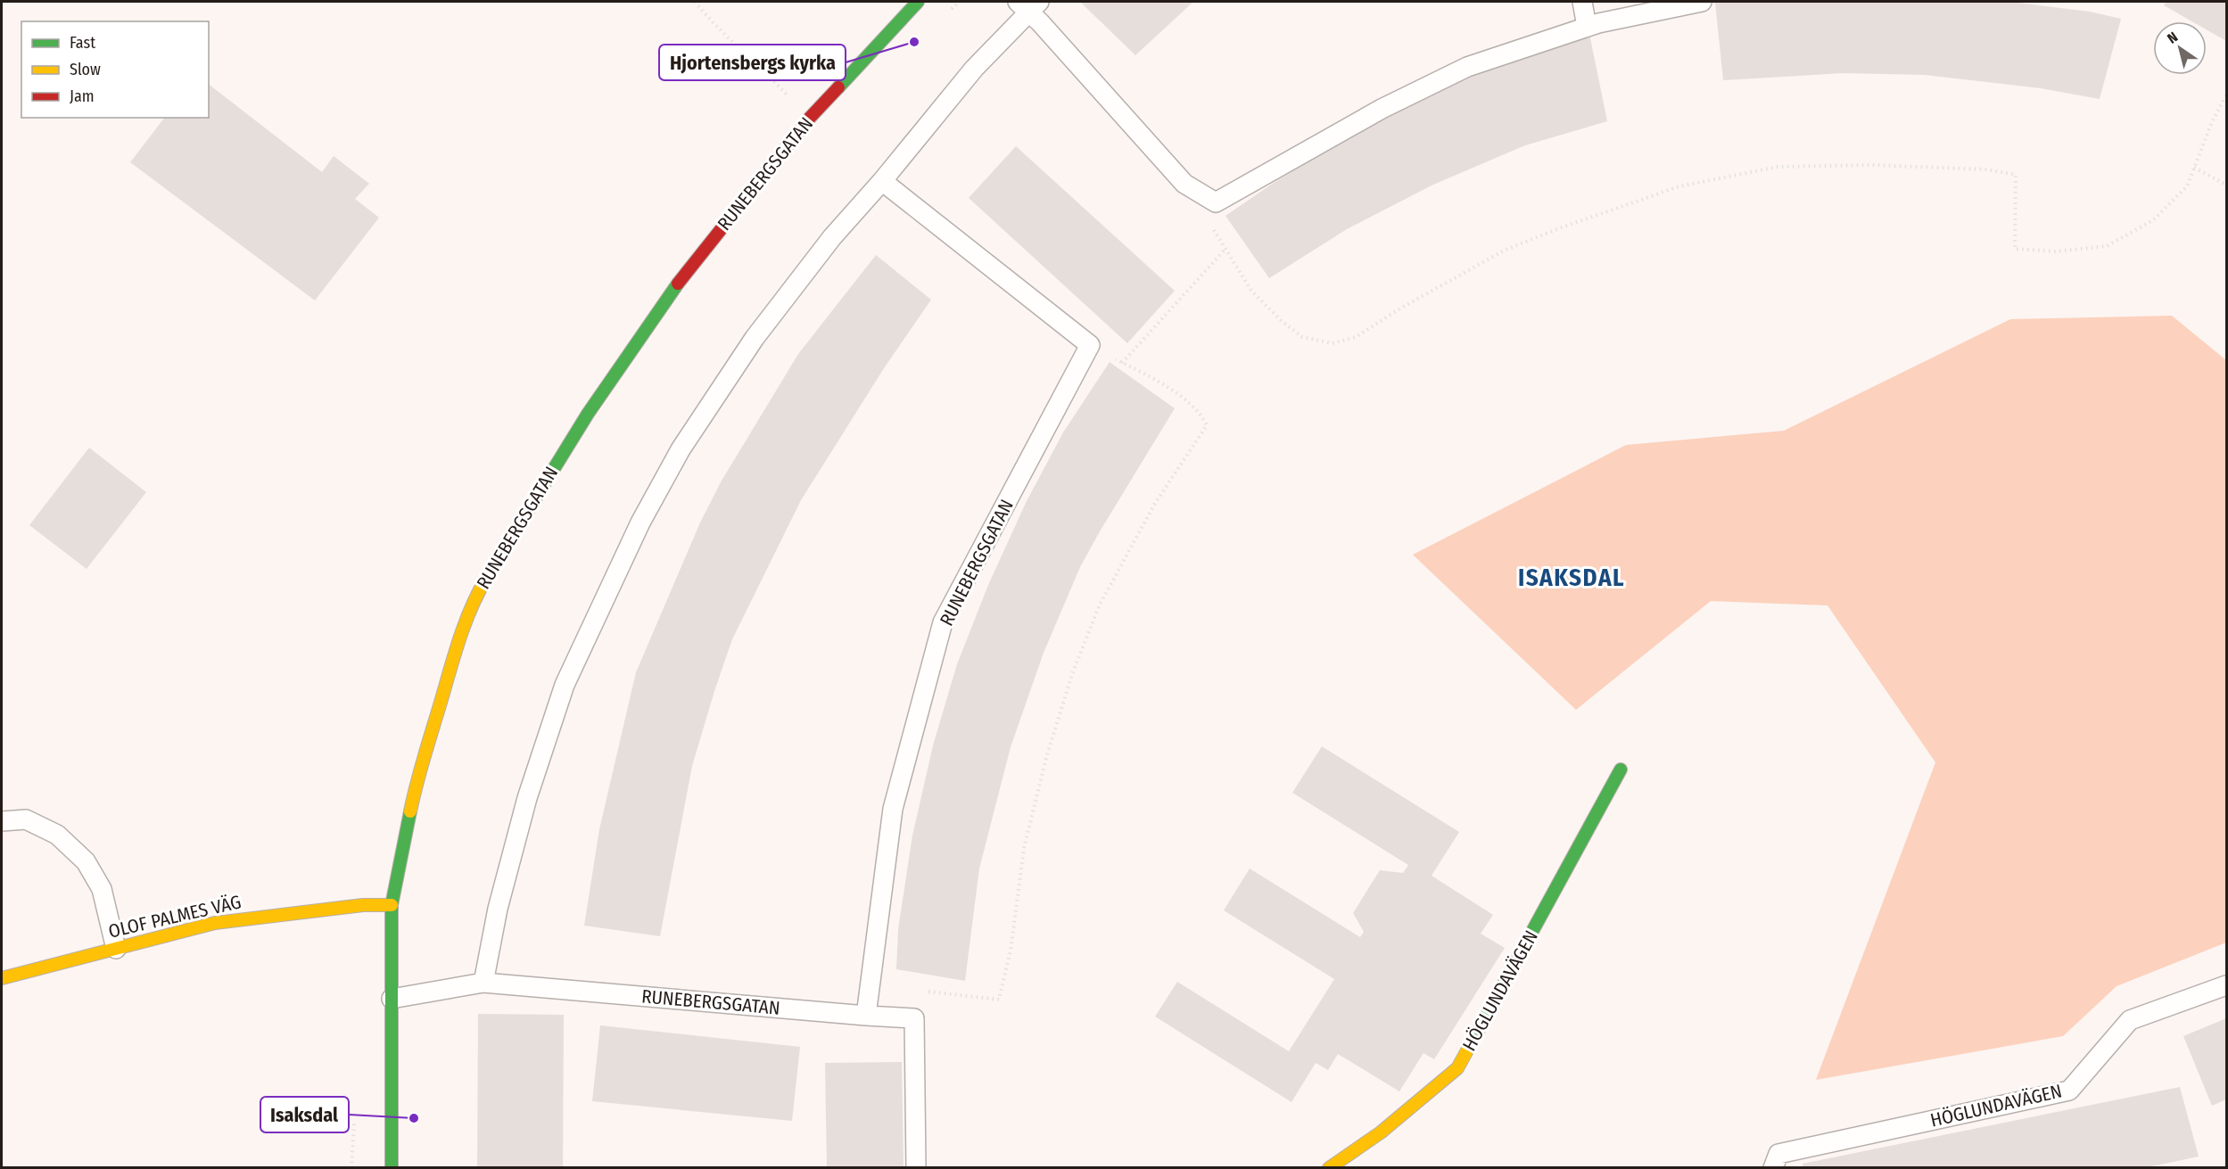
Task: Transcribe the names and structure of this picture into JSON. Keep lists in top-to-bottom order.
{
  "streets": {
    "street": ["RUNEBERGSGATAN", "OLOF PALMES VÄG", "HÖGLUNDAVÄGEN"]
  },
  "crossings": [
    ["RUNEBERGSGATAN", "OLOF PALMES VÄG"]
  ],
  "districts": ["ISAKSDAL"],
  "places": ["Hjortensbergs kyrka", "Isaksdal"],
  "legend": ["Fast", "Slow", "Jam"],
  "north": "top left"
}
